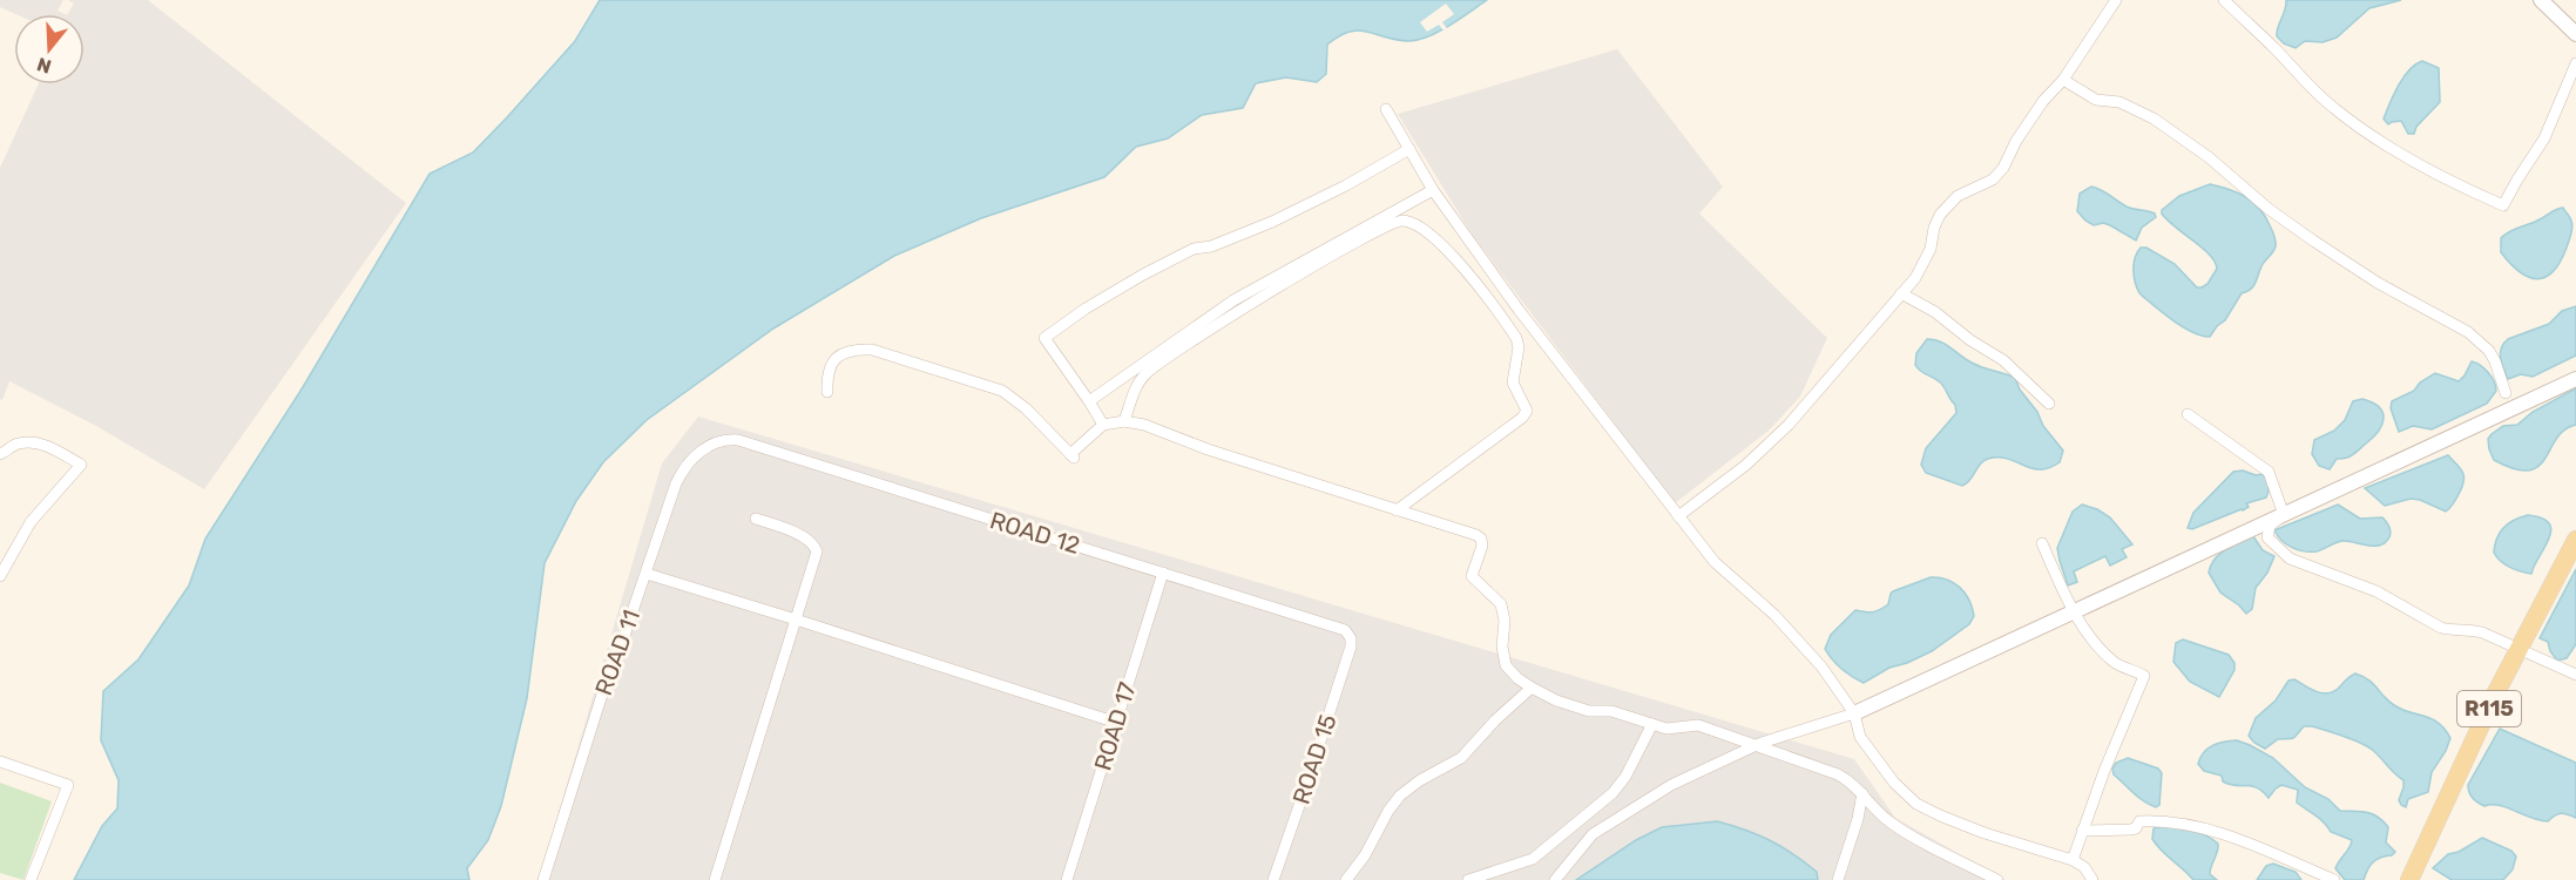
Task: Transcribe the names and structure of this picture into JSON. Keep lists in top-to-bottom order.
{
  "streets": {
    "main road": ["R115"],
    "street": [
      "ROAD 12",
      "ROAD 11",
      "ROAD 17",
      "ROAD 15"
    ]
  },
  "crossings": [
    ["ROAD 12", "ROAD 11"],
    ["ROAD 12", "ROAD 17"],
    ["ROAD 12", "ROAD 15"]
  ],
  "north": "bottom"
}
